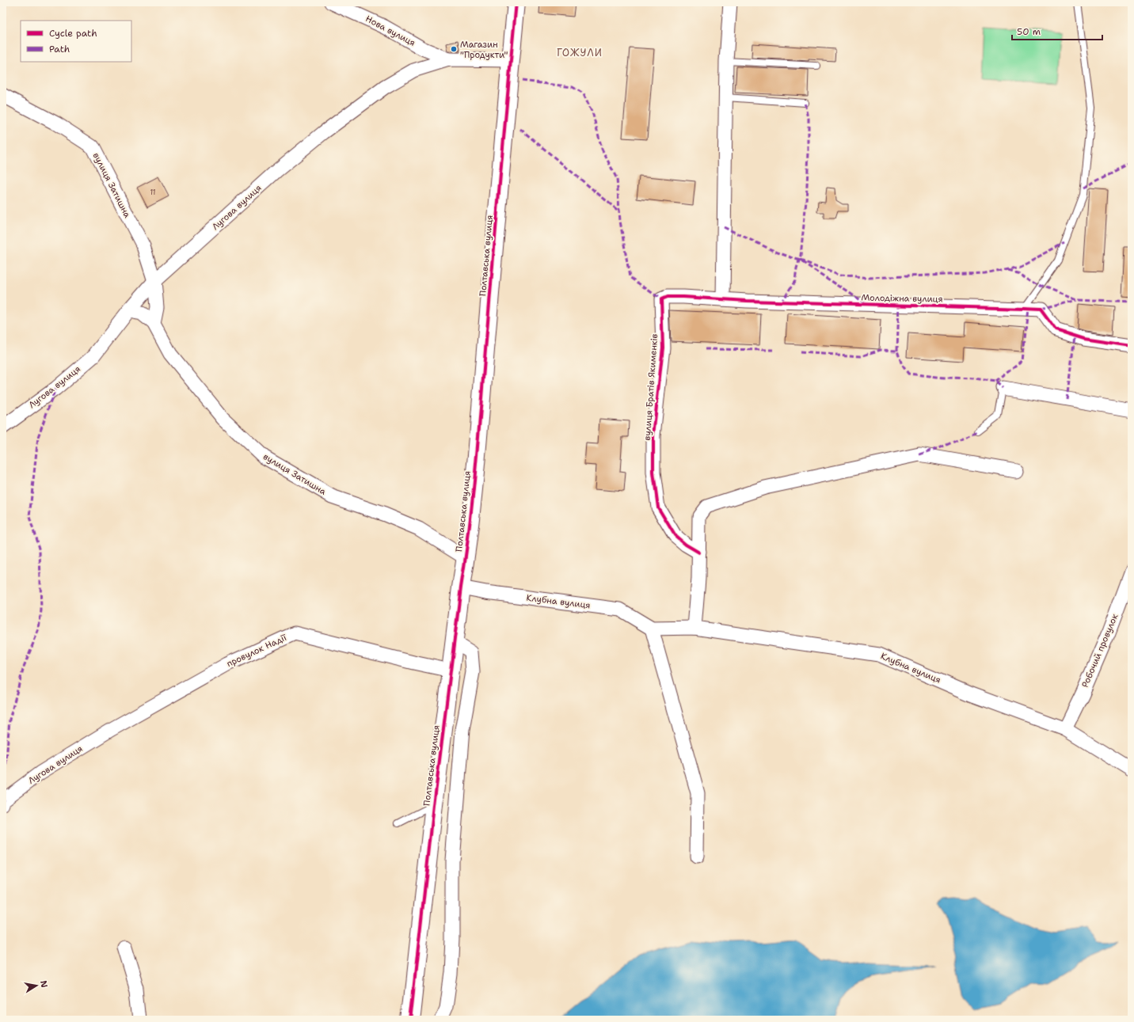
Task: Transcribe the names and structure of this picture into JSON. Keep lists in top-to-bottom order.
{
  "streets": {
    "street": [
      "Нова вулиця",
      "вулиця Затишна",
      "Лугова вулиця",
      "Полтавська вулиця",
      "Молодіжна вулиця",
      "вулиця Братів Якименків",
      "Клубна вулиця",
      "провулок Надії",
      "Робочий провулок"
    ]
  },
  "crossings": [
    ["Нова вулиця", "Лугова вулиця"],
    ["вулиця Затишна", "Лугова вулиця"],
    ["вулиця Затишна", "Полтавська вулиця"],
    ["Лугова вулиця", "Полтавська вулиця"],
    ["Лугова вулиця", "провулок Надії"],
    ["Полтавська вулиця", "Клубна вулиця"],
    ["Полтавська вулиця", "провулок Надії"],
    ["Молодіжна вулиця", "вулиця Братів Якименків"],
    ["Клубна вулиця", "Робочий провулок"]
  ],
  "districts": ["ГОЖУЛИ"],
  "places": ["Магазин \"Продукти\""],
  "house_numbers": ["11"],
  "legend": ["Cycle path", "Path"],
  "scale_bar": "50 m",
  "north": "right"
}
